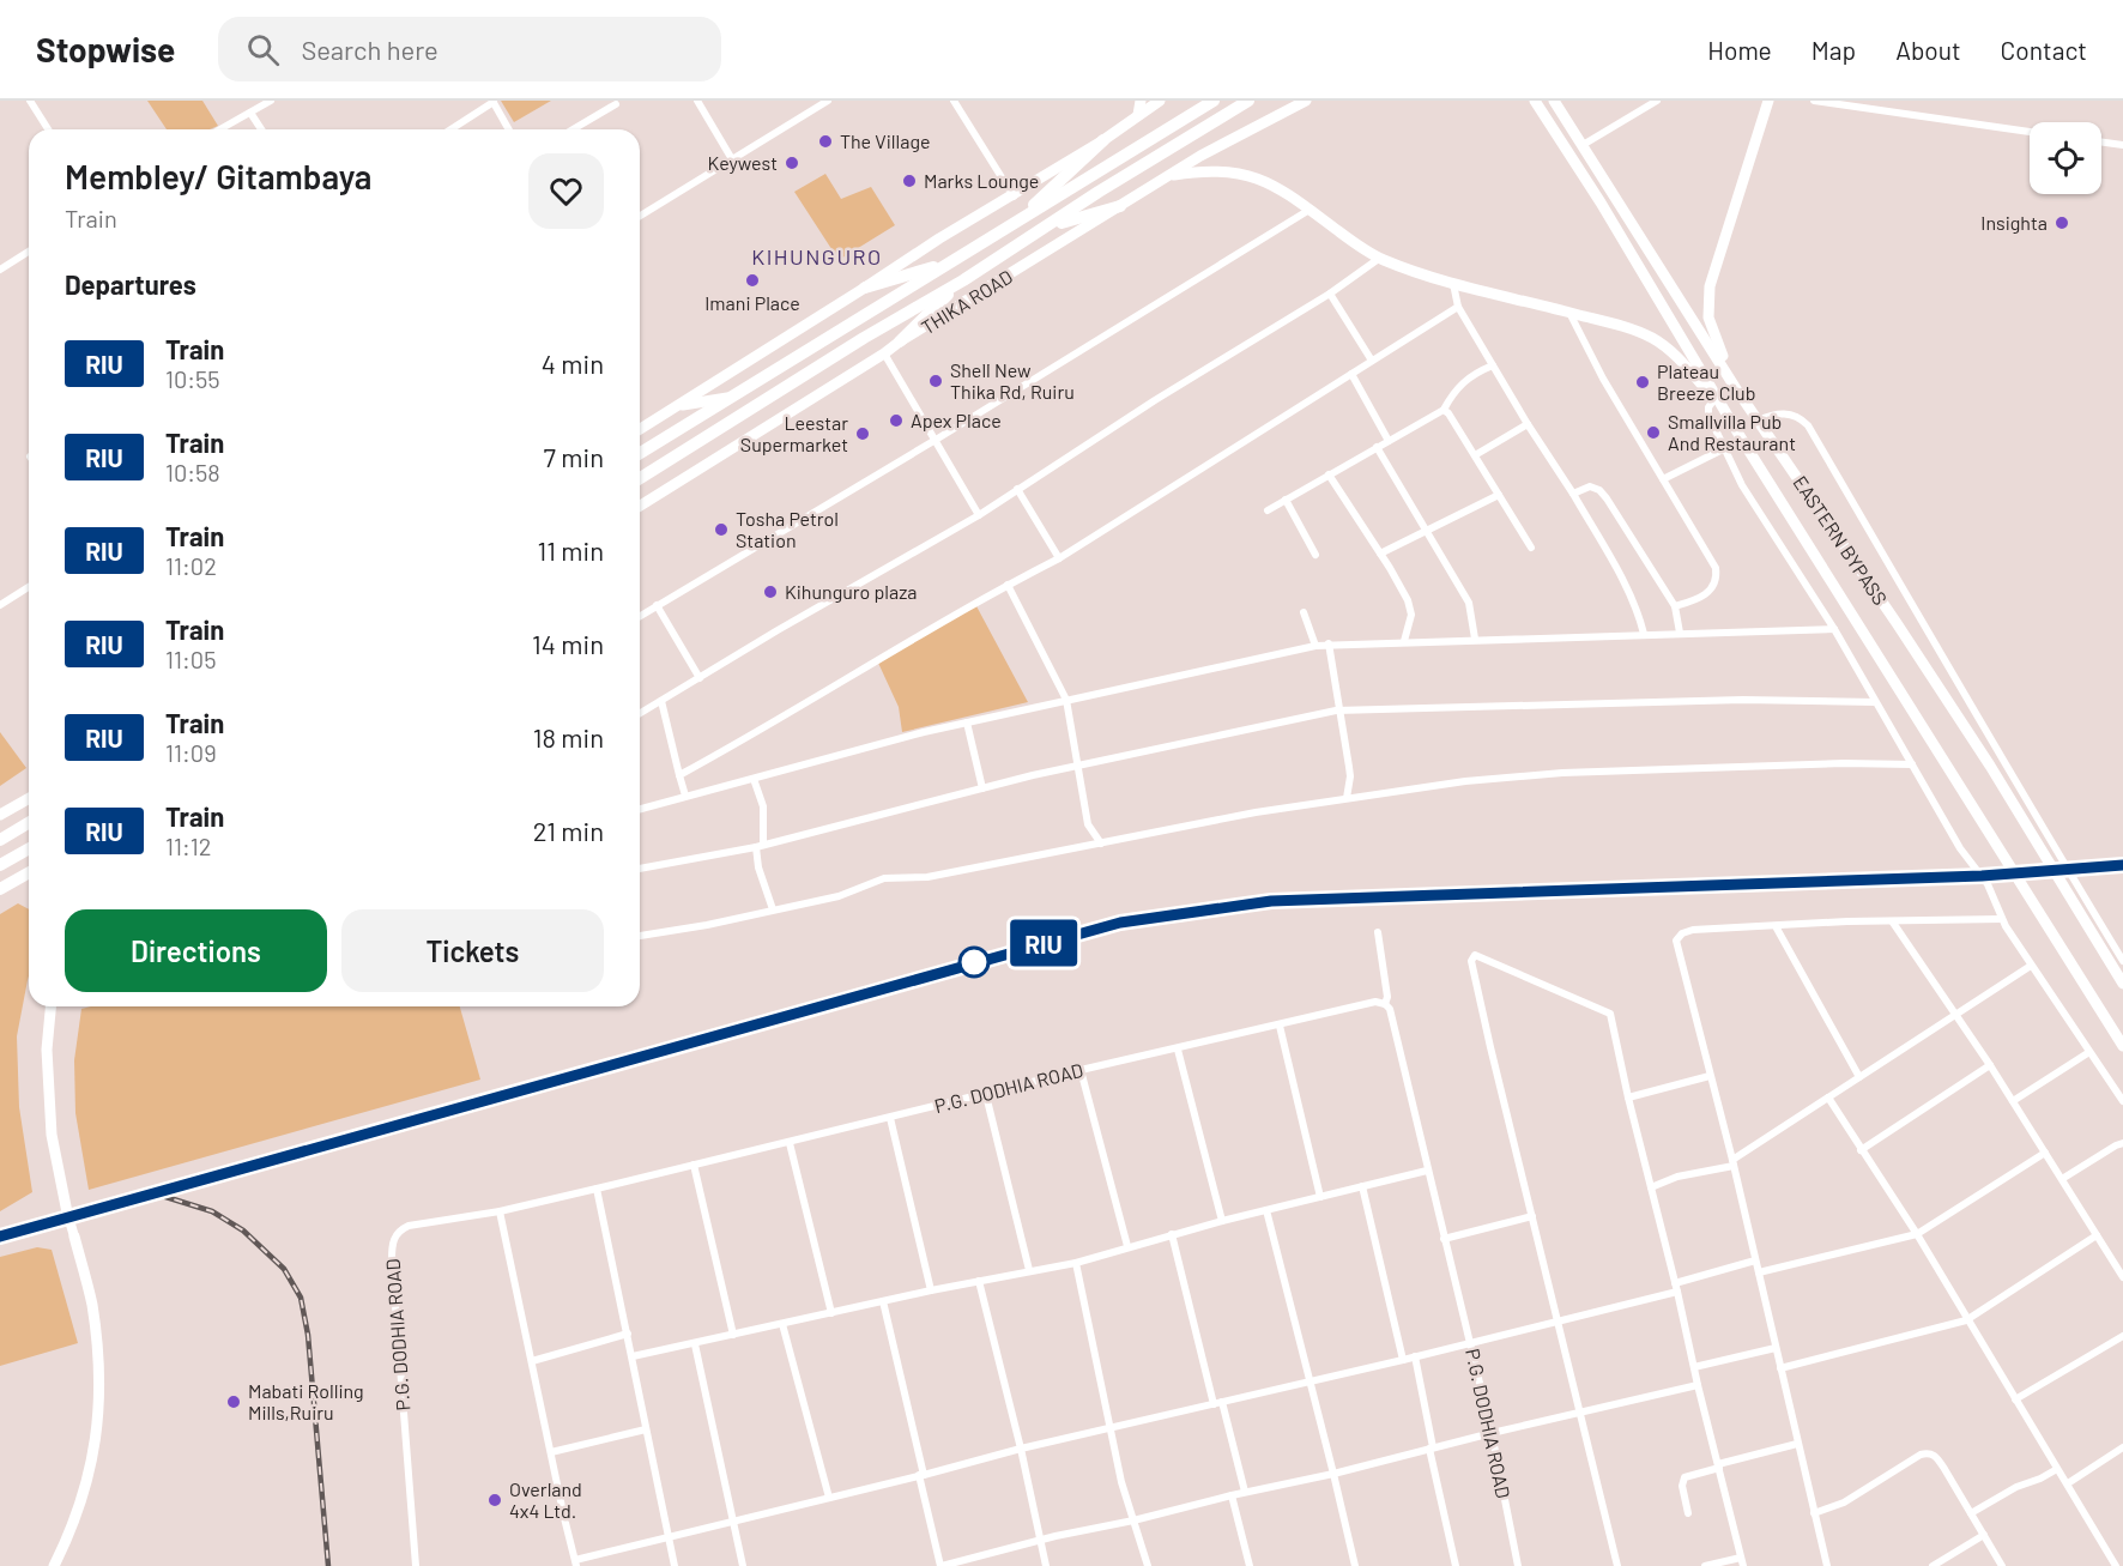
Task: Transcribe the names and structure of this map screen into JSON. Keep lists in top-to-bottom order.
{
  "streets": {
    "highway": ["THIKA ROAD"],
    "main road": ["EASTERN BYPASS"],
    "street": ["P.G. DODHIA ROAD"]
  },
  "districts": ["KIHUNGURO"],
  "places": [
    "The Village",
    "Keywest",
    "Marks Lounge",
    "Insighta",
    "Imani Place",
    "Shell New Thika Rd, Ruiru",
    "Plateau Breeze Club",
    "Apex Place",
    "Smallvilla Pub And Restaurant",
    "Leestar Supermarket",
    "Tosha Petrol Station",
    "Kihunguro plaza",
    "Mabati Rolling Mills,Ruiru",
    "Overland 4x4 Ltd."
  ],
  "page": {
    "header": "Stopwise",
    "search": "Search here",
    "nav": [
      "Home",
      "Map",
      "About",
      "Contact"
    ],
    "on_map": "RIU",
    "heading": [
      ["Membley/ Gitambaya", "Train"],
      "Departures"
    ],
    "list": [
      {
        "mark": "RIU",
        "name": "Train",
        "note": "10:55",
        "value": "4 min"
      },
      {
        "mark": "RIU",
        "name": "Train",
        "note": "10:58",
        "value": "7 min"
      },
      {
        "mark": "RIU",
        "name": "Train",
        "note": "11:02",
        "value": "11 min"
      },
      {
        "mark": "RIU",
        "name": "Train",
        "note": "11:05",
        "value": "14 min"
      },
      {
        "mark": "RIU",
        "name": "Train",
        "note": "11:09",
        "value": "18 min"
      },
      {
        "mark": "RIU",
        "name": "Train",
        "note": "11:12",
        "value": "21 min"
      }
    ],
    "buttons": ["Directions", "Tickets"]
  }
}
